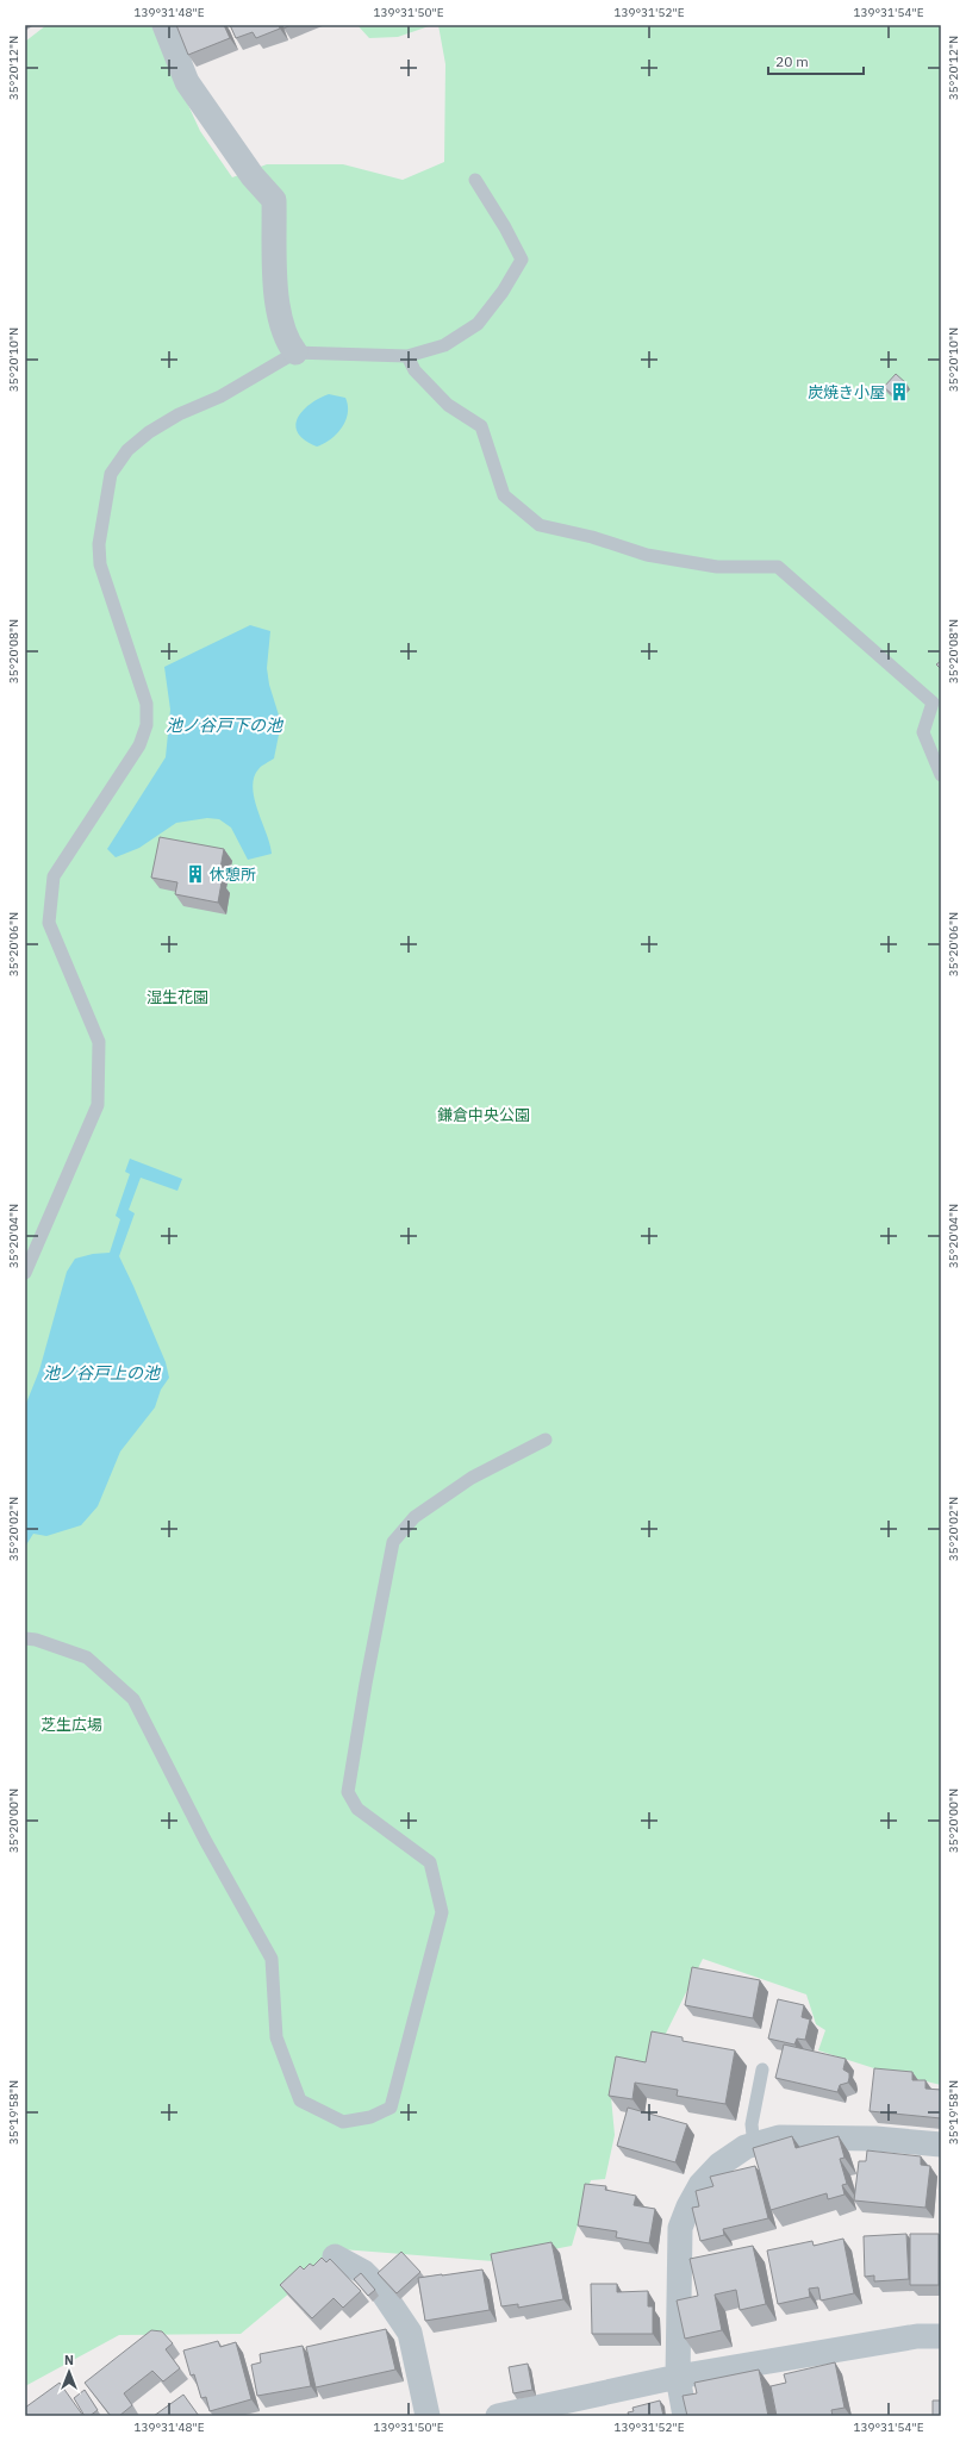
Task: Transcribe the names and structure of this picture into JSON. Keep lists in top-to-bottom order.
{
  "water": ["池ノ谷戸下の池", "池ノ谷戸上の池"],
  "parks": ["湿生花園", "鎌倉中央公園", "芝生広場"],
  "places": {
    "building": ["炭焼き小屋", "休憩所"]
  },
  "scale_bar": "20 m",
  "north": "top",
  "coordinates": [
    "139°31'48\"E",
    "139°31'50\"E",
    "139°31'52\"E",
    "139°31'54\"E",
    "35°20'12\"N",
    "35°20'10\"N",
    "35°20'08\"N",
    "35°20'06\"N",
    "35°20'04\"N",
    "35°20'02\"N",
    "35°20'00\"N",
    "35°19'58\"N"
  ]
}
